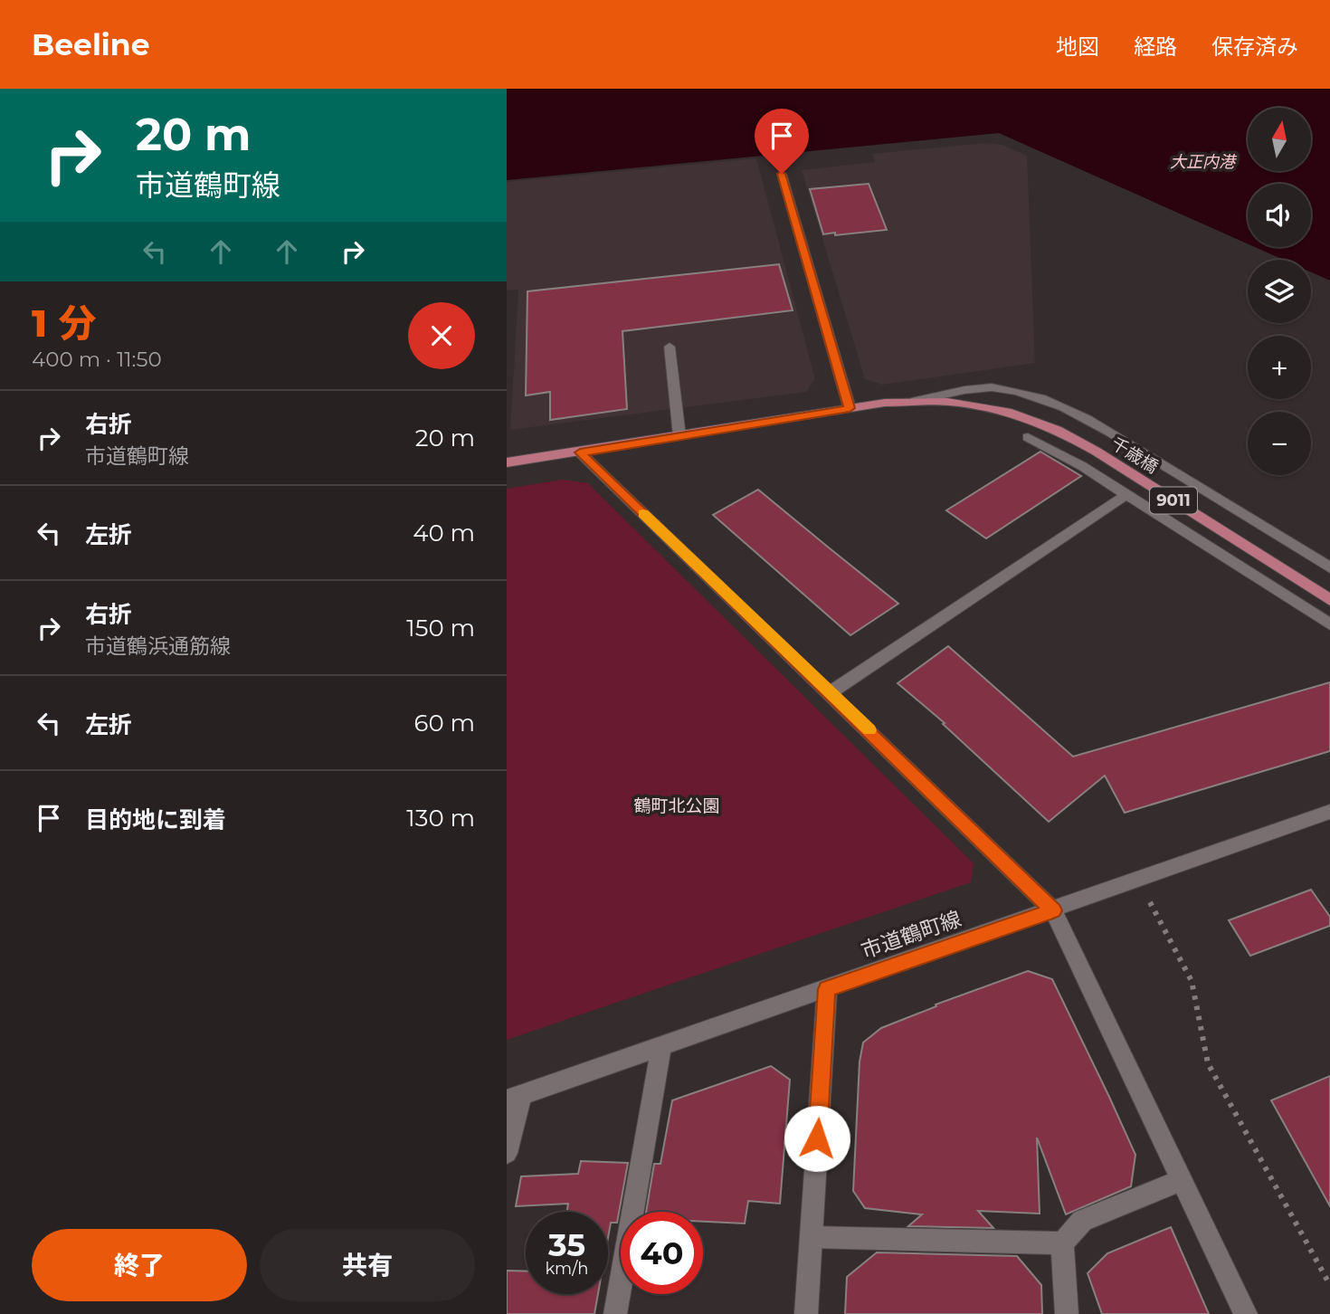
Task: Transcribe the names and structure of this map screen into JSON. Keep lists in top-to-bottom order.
{
  "streets": {
    "main road": ["千歳橋", "9011"],
    "street": ["市道鶴町線"]
  },
  "water": ["大正内港"],
  "parks": ["鶴町北公園"],
  "north": "top",
  "page": {
    "header": "Beeline",
    "nav": ["地図", "経路", "保存済み"],
    "turn": ["20 m", "市道鶴町線"],
    "map_buttons": ["+", "−"],
    "heading": ["1 分", "400 m · 11:50"],
    "list": [
      {
        "name": "右折",
        "note": "市道鶴町線",
        "value": "20 m"
      },
      {
        "name": "左折",
        "value": "40 m"
      },
      {
        "name": "右折",
        "note": "市道鶴浜通筋線",
        "value": "150 m"
      },
      {
        "name": "左折",
        "value": "60 m"
      },
      {
        "name": "目的地に到着",
        "value": "130 m"
      }
    ],
    "speed": "35 km/h",
    "limit": "40",
    "buttons": ["終了", "共有"]
  }
}
